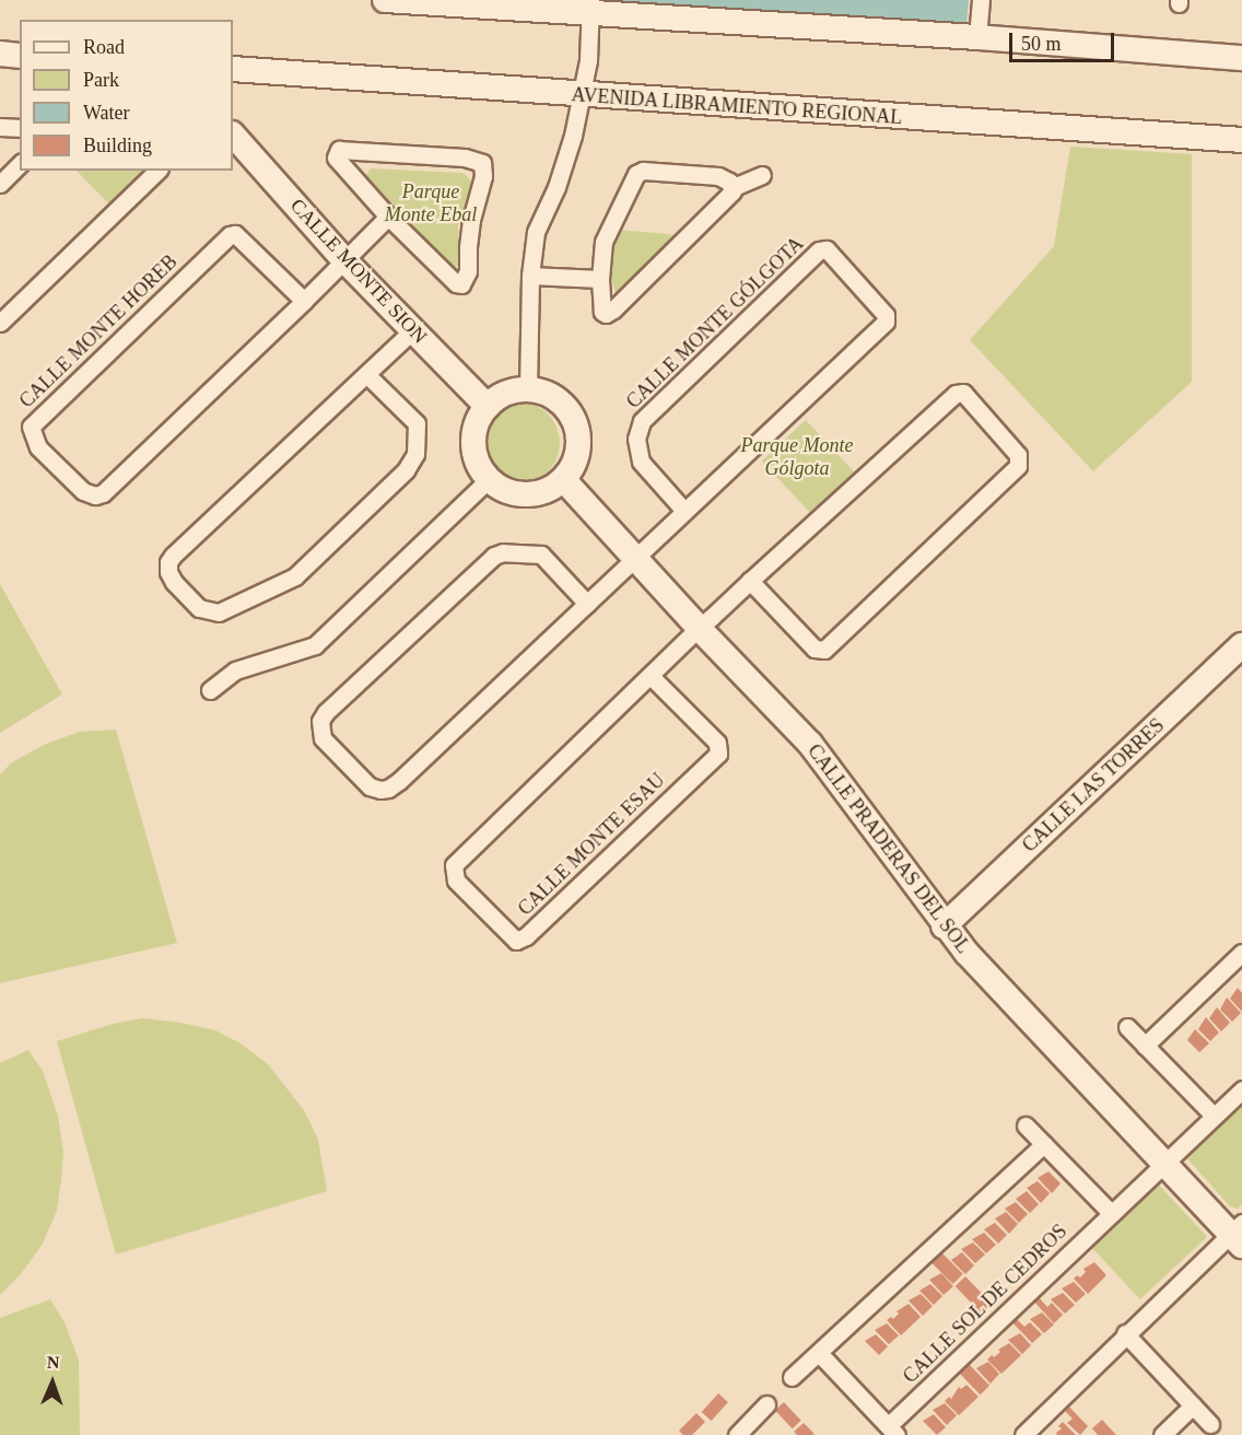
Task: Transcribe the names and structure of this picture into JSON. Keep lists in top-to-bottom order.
{
  "streets": {
    "street": [
      "AVENIDA LIBRAMIENTO REGIONAL",
      "CALLE MONTE SION",
      "CALLE MONTE GÓLGOTA",
      "CALLE MONTE HOREB",
      "CALLE LAS TORRES",
      "CALLE MONTE ESAU",
      "CALLE PRADERAS DEL SOL",
      "CALLE SOL DE CEDROS"
    ]
  },
  "crossings": [
    ["CALLE MONTE SION", "CALLE MONTE HOREB"],
    ["CALLE MONTE SION", "CALLE PRADERAS DEL SOL"],
    ["CALLE MONTE GÓLGOTA", "CALLE PRADERAS DEL SOL"],
    ["CALLE LAS TORRES", "CALLE PRADERAS DEL SOL"],
    ["CALLE MONTE ESAU", "CALLE PRADERAS DEL SOL"],
    ["CALLE PRADERAS DEL SOL", "CALLE SOL DE CEDROS"]
  ],
  "parks": ["Parque Monte Ebal", "Parque Monte Gólgota"],
  "legend": [
    "Road",
    "Park",
    "Water",
    "Building"
  ],
  "scale_bar": "50 m",
  "north": "top"
}
